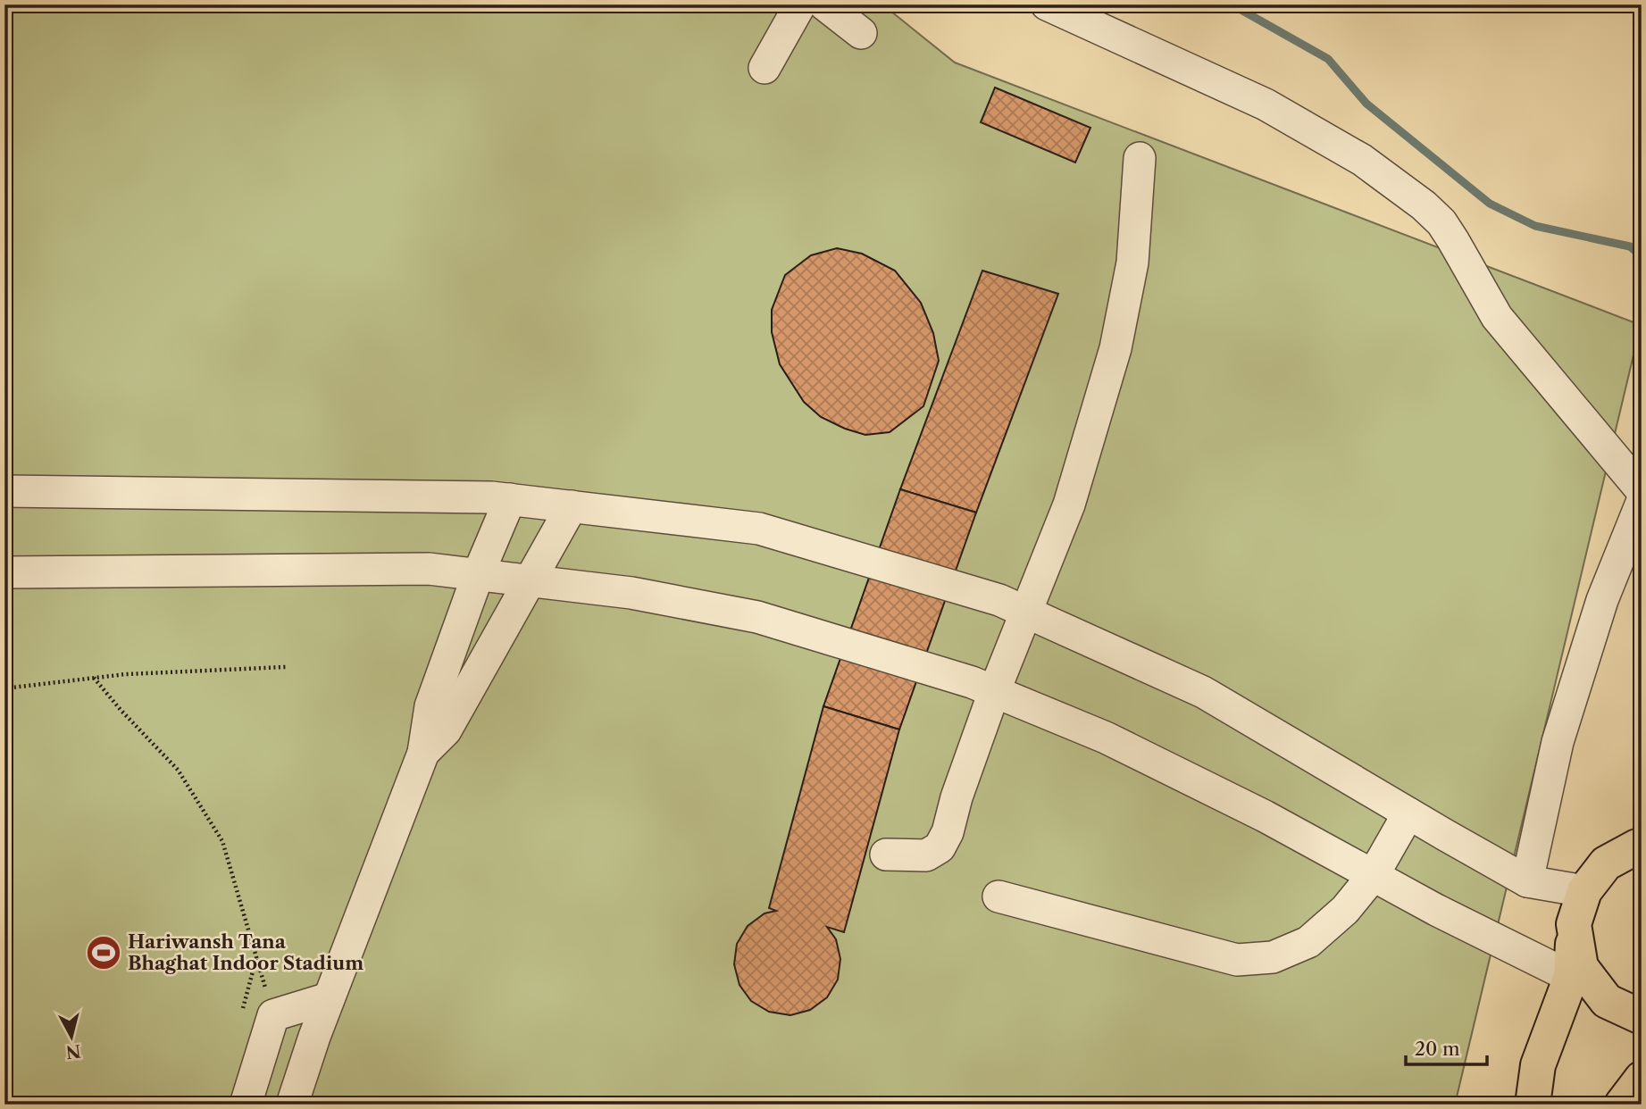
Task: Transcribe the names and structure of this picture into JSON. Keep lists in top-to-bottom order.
{
  "places": {
    "sports": ["Hariwansh Tana Bhaghat Indoor Stadium"]
  },
  "scale_bar": "20 m",
  "north": "bottom"
}
